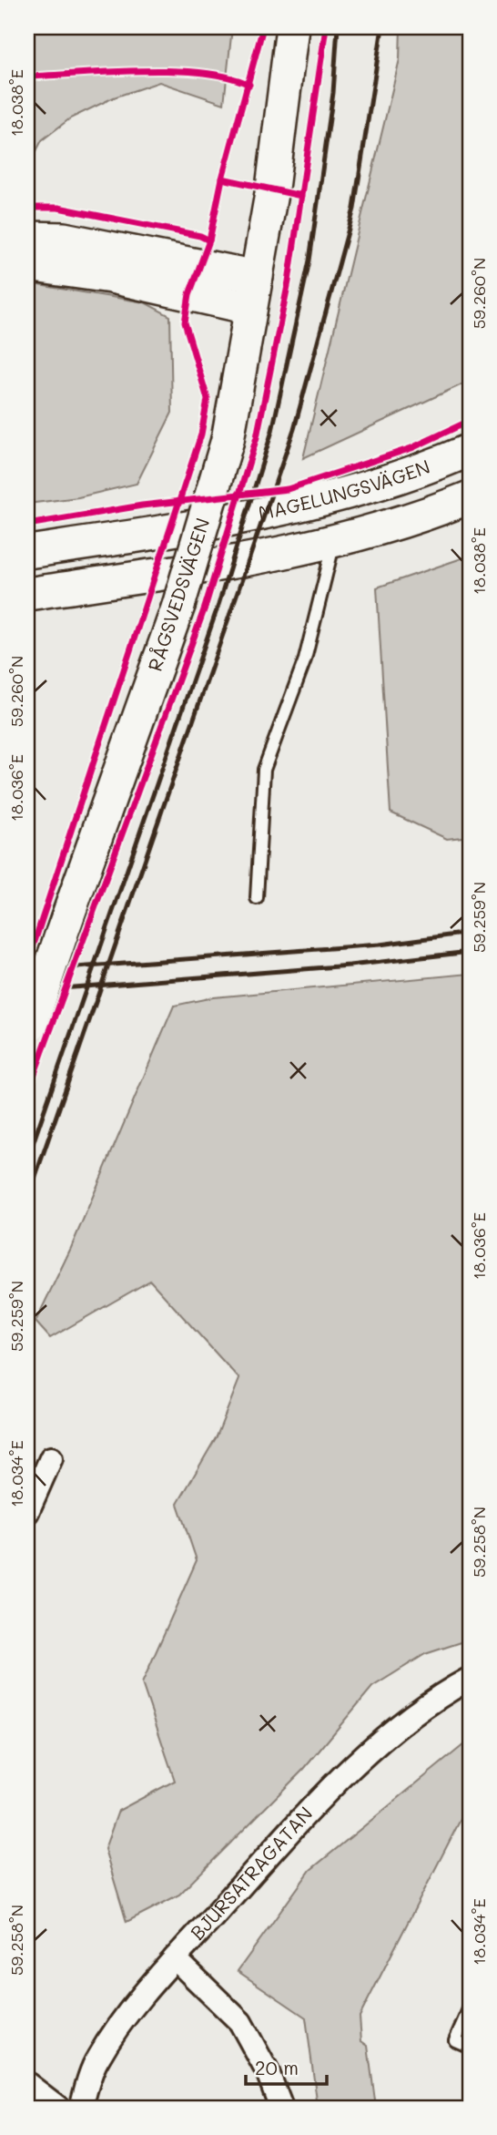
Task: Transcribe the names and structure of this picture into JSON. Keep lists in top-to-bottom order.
{
  "streets": {
    "street": ["MAGELUNGSVÄGEN", "RÅGSVEDSVÄGEN", "BJURSÄTRAGATAN"]
  },
  "scale_bar": "20 m",
  "coordinates": [
    "18.038°E",
    "59.260°N",
    "18.036°E",
    "59.259°N",
    "18.034°E",
    "59.258°N"
  ]
}
